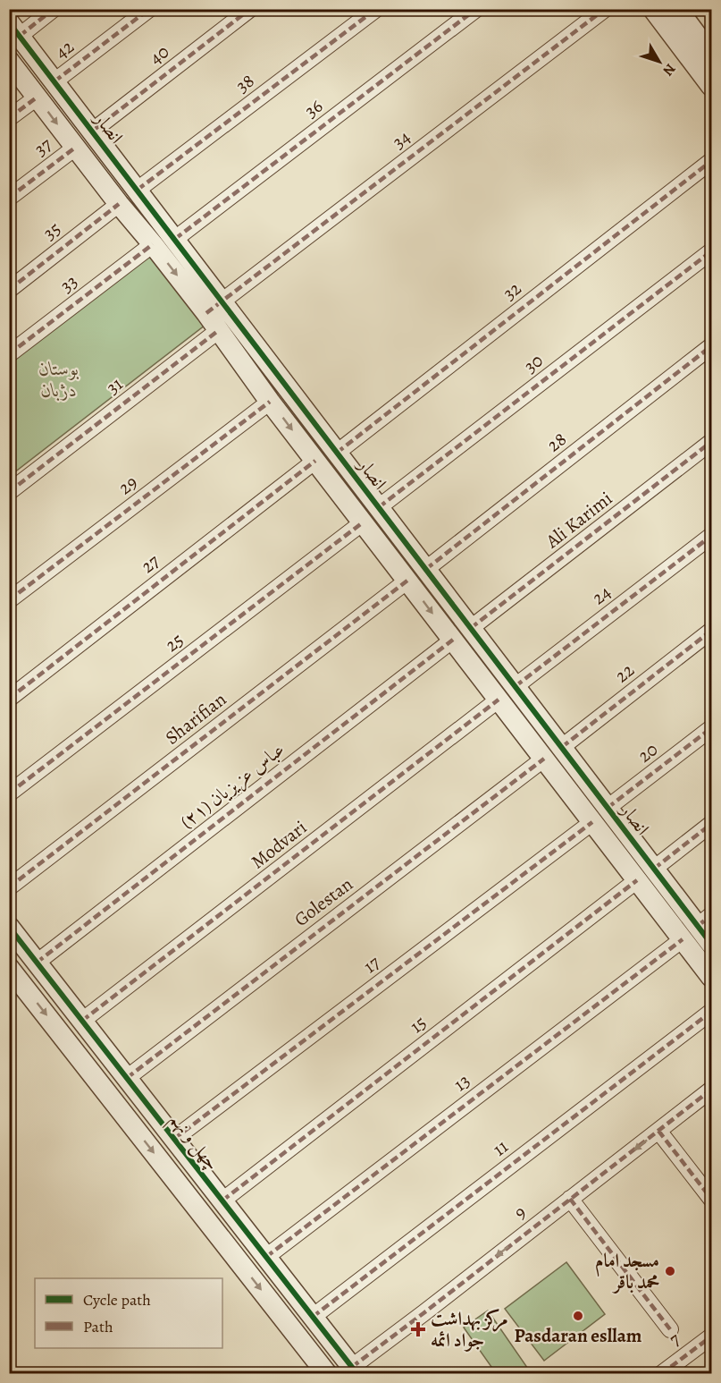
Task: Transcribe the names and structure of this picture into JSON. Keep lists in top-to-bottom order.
{
  "streets": {
    "street": [
      "42",
      "40",
      "38",
      "36",
      "انصار",
      "34",
      "37",
      "35",
      "33",
      "32",
      "30",
      "31",
      "28",
      "29",
      "Ali Karimi",
      "27",
      "24",
      "25",
      "22",
      "Sharifian",
      "20",
      "عباس عزیزیان (۲۱)",
      "Modvari",
      "Golestan",
      "17",
      "15",
      "13",
      "چهل و نهم",
      "11",
      "9",
      "7"
    ]
  },
  "crossings": [
    ["42", "انصار"],
    ["40", "انصار"],
    ["38", "انصار"],
    ["36", "انصار"],
    ["انصار", "34"],
    ["انصار", "37"],
    ["انصار", "35"],
    ["انصار", "33"],
    ["انصار", "32"],
    ["انصار", "30"],
    ["انصار", "31"],
    ["انصار", "28"],
    ["انصار", "29"],
    ["انصار", "Ali Karimi"],
    ["انصار", "27"],
    ["انصار", "24"],
    ["انصار", "25"],
    ["انصار", "22"],
    ["انصار", "Sharifian"],
    ["انصار", "20"],
    ["انصار", "عباس عزیزیان (۲۱)"],
    ["انصار", "Modvari"],
    ["انصار", "Golestan"],
    ["انصار", "17"],
    ["انصار", "15"],
    ["انصار", "13"],
    ["عباس عزیزیان (۲۱)", "چهل و نهم"],
    ["Modvari", "چهل و نهم"],
    ["Golestan", "چهل و نهم"],
    ["17", "چهل و نهم"],
    ["15", "چهل و نهم"],
    ["13", "چهل و نهم"],
    ["چهل و نهم", "11"],
    ["چهل و نهم", "9"]
  ],
  "one_way": ["9"],
  "parks": ["بوستان دژبان"],
  "places": {
    "other": ["مسجد امام محمد باقر", "Pasdaran esllam"],
    "health": ["مرکز بهداشت جواد ائمه"]
  },
  "legend": ["Cycle path", "Path"],
  "north": "bottom right"
}
